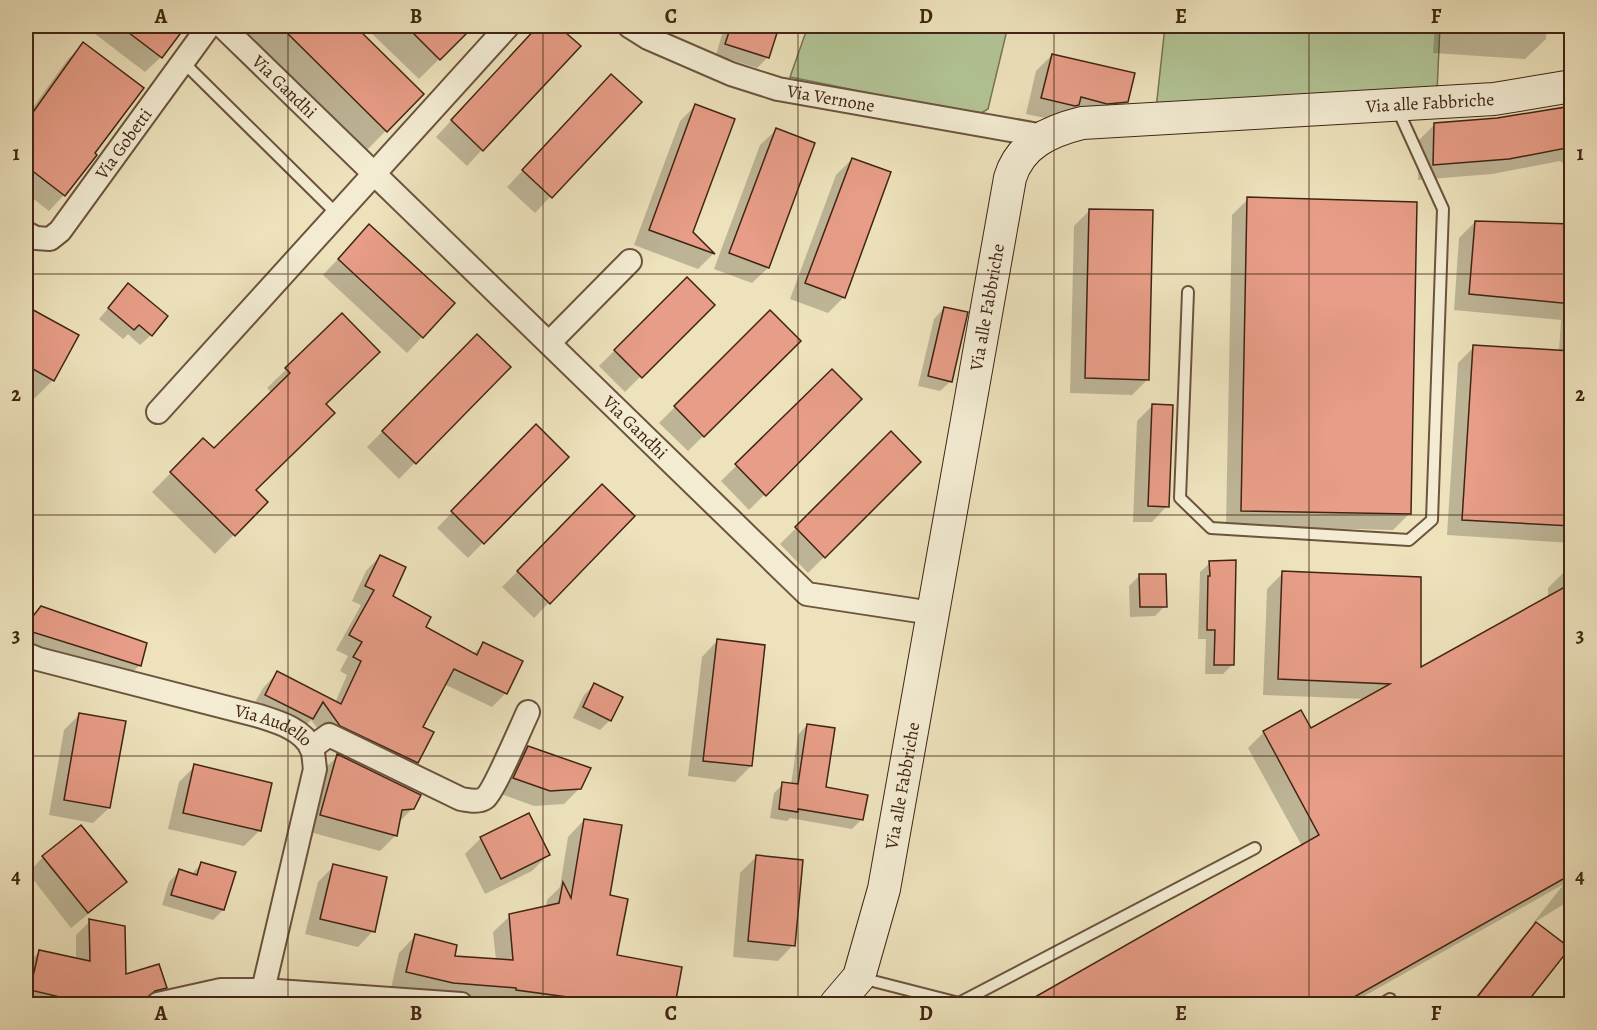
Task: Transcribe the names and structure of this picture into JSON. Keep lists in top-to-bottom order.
{
  "streets": {
    "street": [
      "Via Gandhi",
      "Via Vernone",
      "Via alle Fabbriche",
      "Via Gobetti",
      "Via Audello"
    ]
  },
  "crossings": [
    ["Via Gandhi", "Via alle Fabbriche"],
    ["Via Vernone", "Via alle Fabbriche"]
  ],
  "grid": {
    "columns": [
      "A",
      "B",
      "C",
      "D",
      "E",
      "F"
    ],
    "rows": [
      "1",
      "2",
      "3",
      "4"
    ]
  }
}
